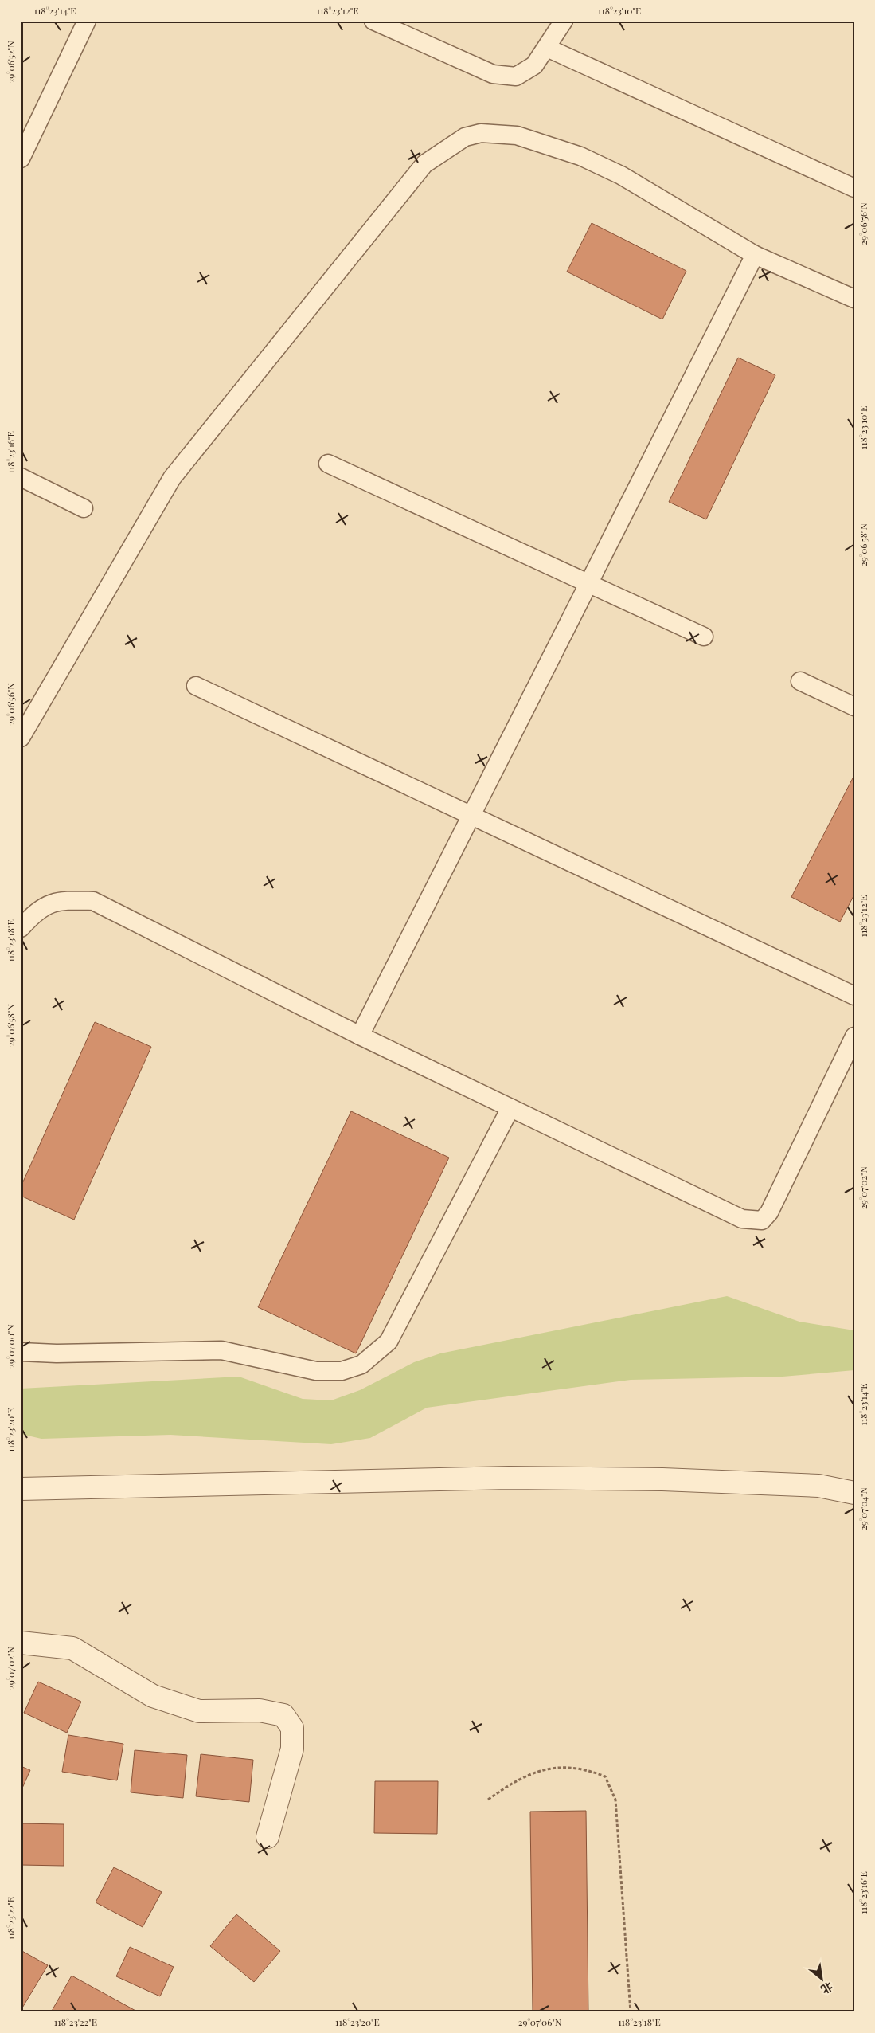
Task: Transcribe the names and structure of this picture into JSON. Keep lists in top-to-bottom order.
{
  "north": "bottom right",
  "coordinates": [
    "118°23'14\"E",
    "118°23'12\"E",
    "118°23'10\"E",
    "29°06'52\"N",
    "29°06'56\"N",
    "118°23'16\"E",
    "29°06'58\"N",
    "118°23'18\"E",
    "29°07'02\"N",
    "29°07'00\"N",
    "118°23'20\"E",
    "29°07'04\"N",
    "118°23'22\"E",
    "29°07'06\"N"
  ]
}
